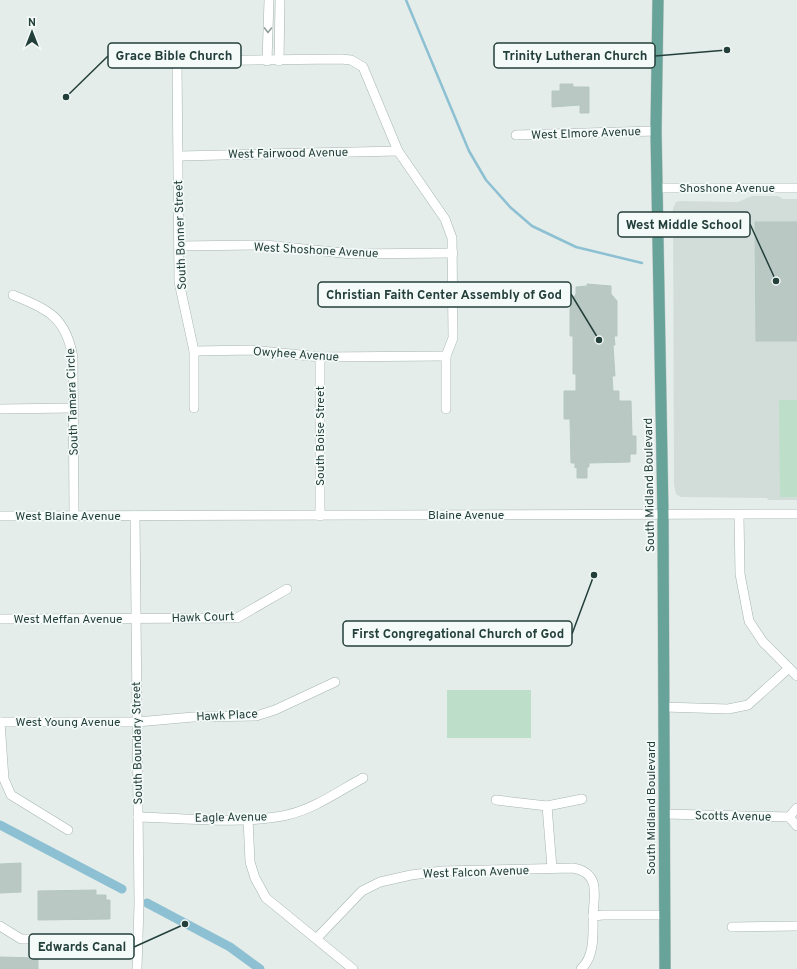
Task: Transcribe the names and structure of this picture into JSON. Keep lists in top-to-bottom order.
{
  "streets": {
    "main road": ["South Midland Boulevard"],
    "street": [
      "West Elmore Avenue",
      "West Fairwood Avenue",
      "Shoshone Avenue",
      "South Bonner Street",
      "West Shoshone Avenue",
      "Owyhee Avenue",
      "South Tamara Circle",
      "South Boise Street",
      "Blaine Avenue",
      "West Blaine Avenue",
      "Hawk Court",
      "West Meffan Avenue",
      "Hawk Place",
      "West Young Avenue",
      "South Boundary Street",
      "Scotts Avenue",
      "Eagle Avenue",
      "West Falcon Avenue"
    ]
  },
  "crossings": [
    ["West Elmore Avenue", "South Midland Boulevard"],
    ["West Fairwood Avenue", "South Bonner Street"],
    ["Shoshone Avenue", "South Midland Boulevard"],
    ["South Bonner Street", "West Shoshone Avenue"],
    ["South Bonner Street", "Owyhee Avenue"],
    ["Owyhee Avenue", "South Boise Street"],
    ["South Tamara Circle", "West Blaine Avenue"],
    ["South Boise Street", "Blaine Avenue"],
    ["South Midland Boulevard", "Blaine Avenue"],
    ["South Midland Boulevard", "Scotts Avenue"],
    ["Blaine Avenue", "West Blaine Avenue"],
    ["Blaine Avenue", "South Boundary Street"],
    ["West Blaine Avenue", "South Boundary Street"],
    ["Hawk Court", "West Meffan Avenue"],
    ["Hawk Court", "South Boundary Street"],
    ["West Meffan Avenue", "South Boundary Street"],
    ["Hawk Place", "West Young Avenue"],
    ["Hawk Place", "South Boundary Street"],
    ["West Young Avenue", "South Boundary Street"],
    ["South Boundary Street", "Eagle Avenue"]
  ],
  "places": [
    "Trinity Lutheran Church",
    "Grace Bible Church",
    "West Middle School",
    "Christian Faith Center Assembly of God",
    "First Congregational Church of God",
    "Edwards Canal"
  ],
  "north": "top"
}
